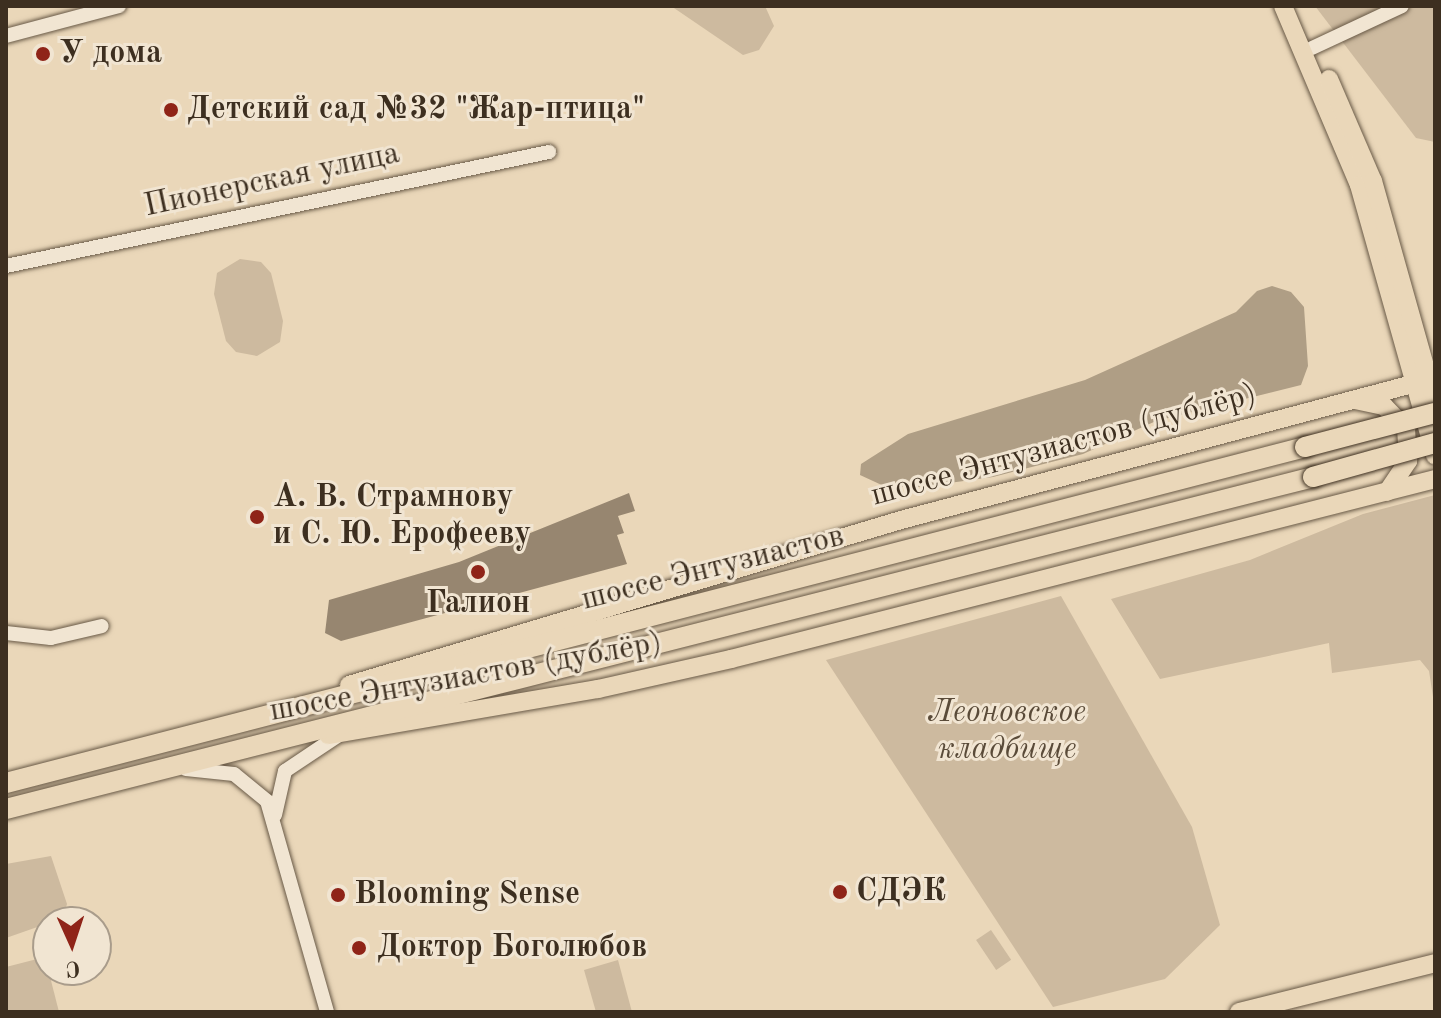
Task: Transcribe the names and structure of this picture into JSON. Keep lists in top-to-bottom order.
{
  "streets": {
    "highway": ["шоссе Энтузиастов"],
    "main road": ["шоссе Энтузиастов (дублёр)"],
    "street": ["Пионерская улица"]
  },
  "crossings": [
    ["шоссе Энтузиастов (дублёр)", "шоссе Энтузиастов"]
  ],
  "parks": ["Леоновское кладбище"],
  "places": [
    "У дома",
    "Детский сад №32 \"Жар-птица\"",
    "А. В. Страмнову и С. Ю. Ерофееву",
    "Галион",
    "СДЭК",
    "Blooming Sense",
    "Доктор Боголюбов"
  ],
  "north": "bottom"
}
